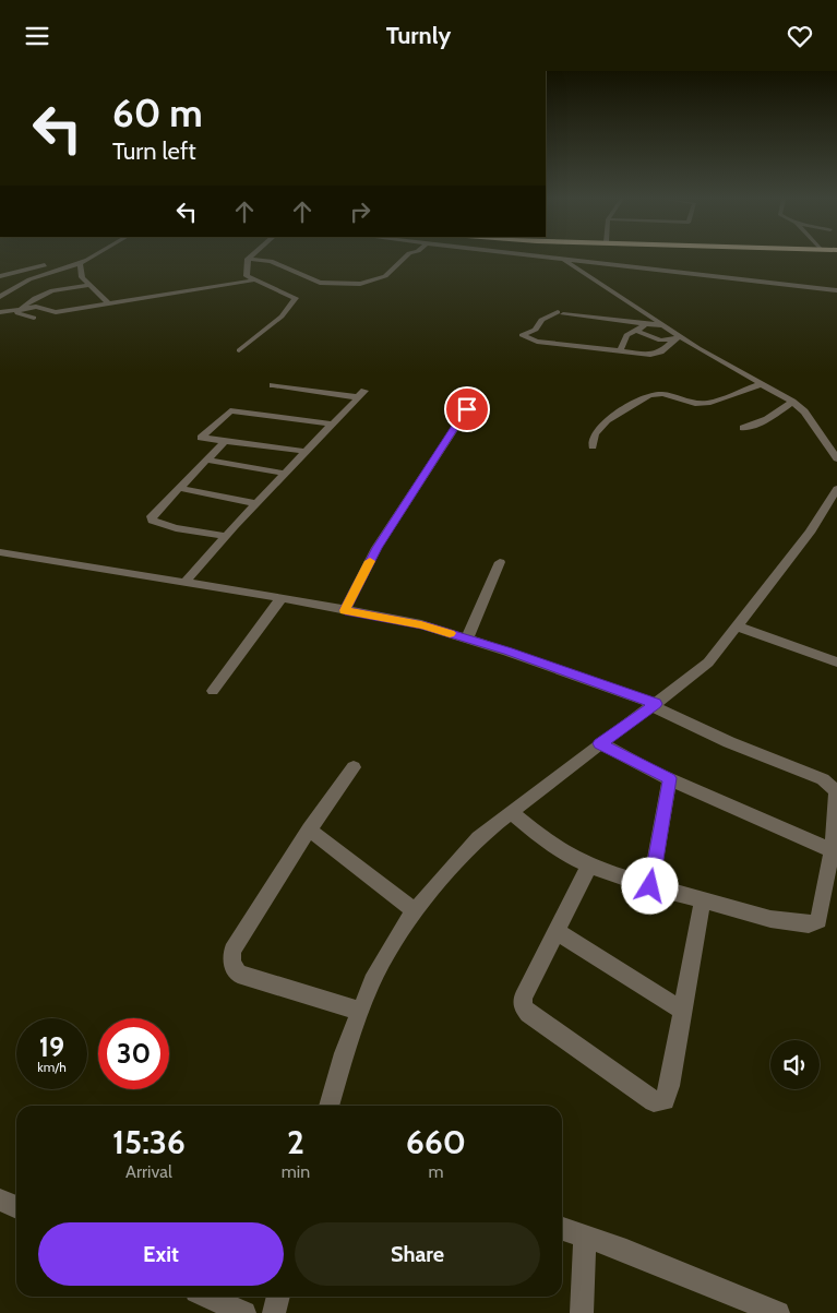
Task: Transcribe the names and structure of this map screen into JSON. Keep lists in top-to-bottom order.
{
  "page": {
    "header": "Turnly",
    "turn": ["60 m", "Turn left"],
    "speed": "19 km/h",
    "limit": "30",
    "eta": [
      "15:36",
      "Arrival",
      "2",
      "min",
      "660",
      "m"
    ],
    "buttons": ["Exit", "Share"]
  }
}
